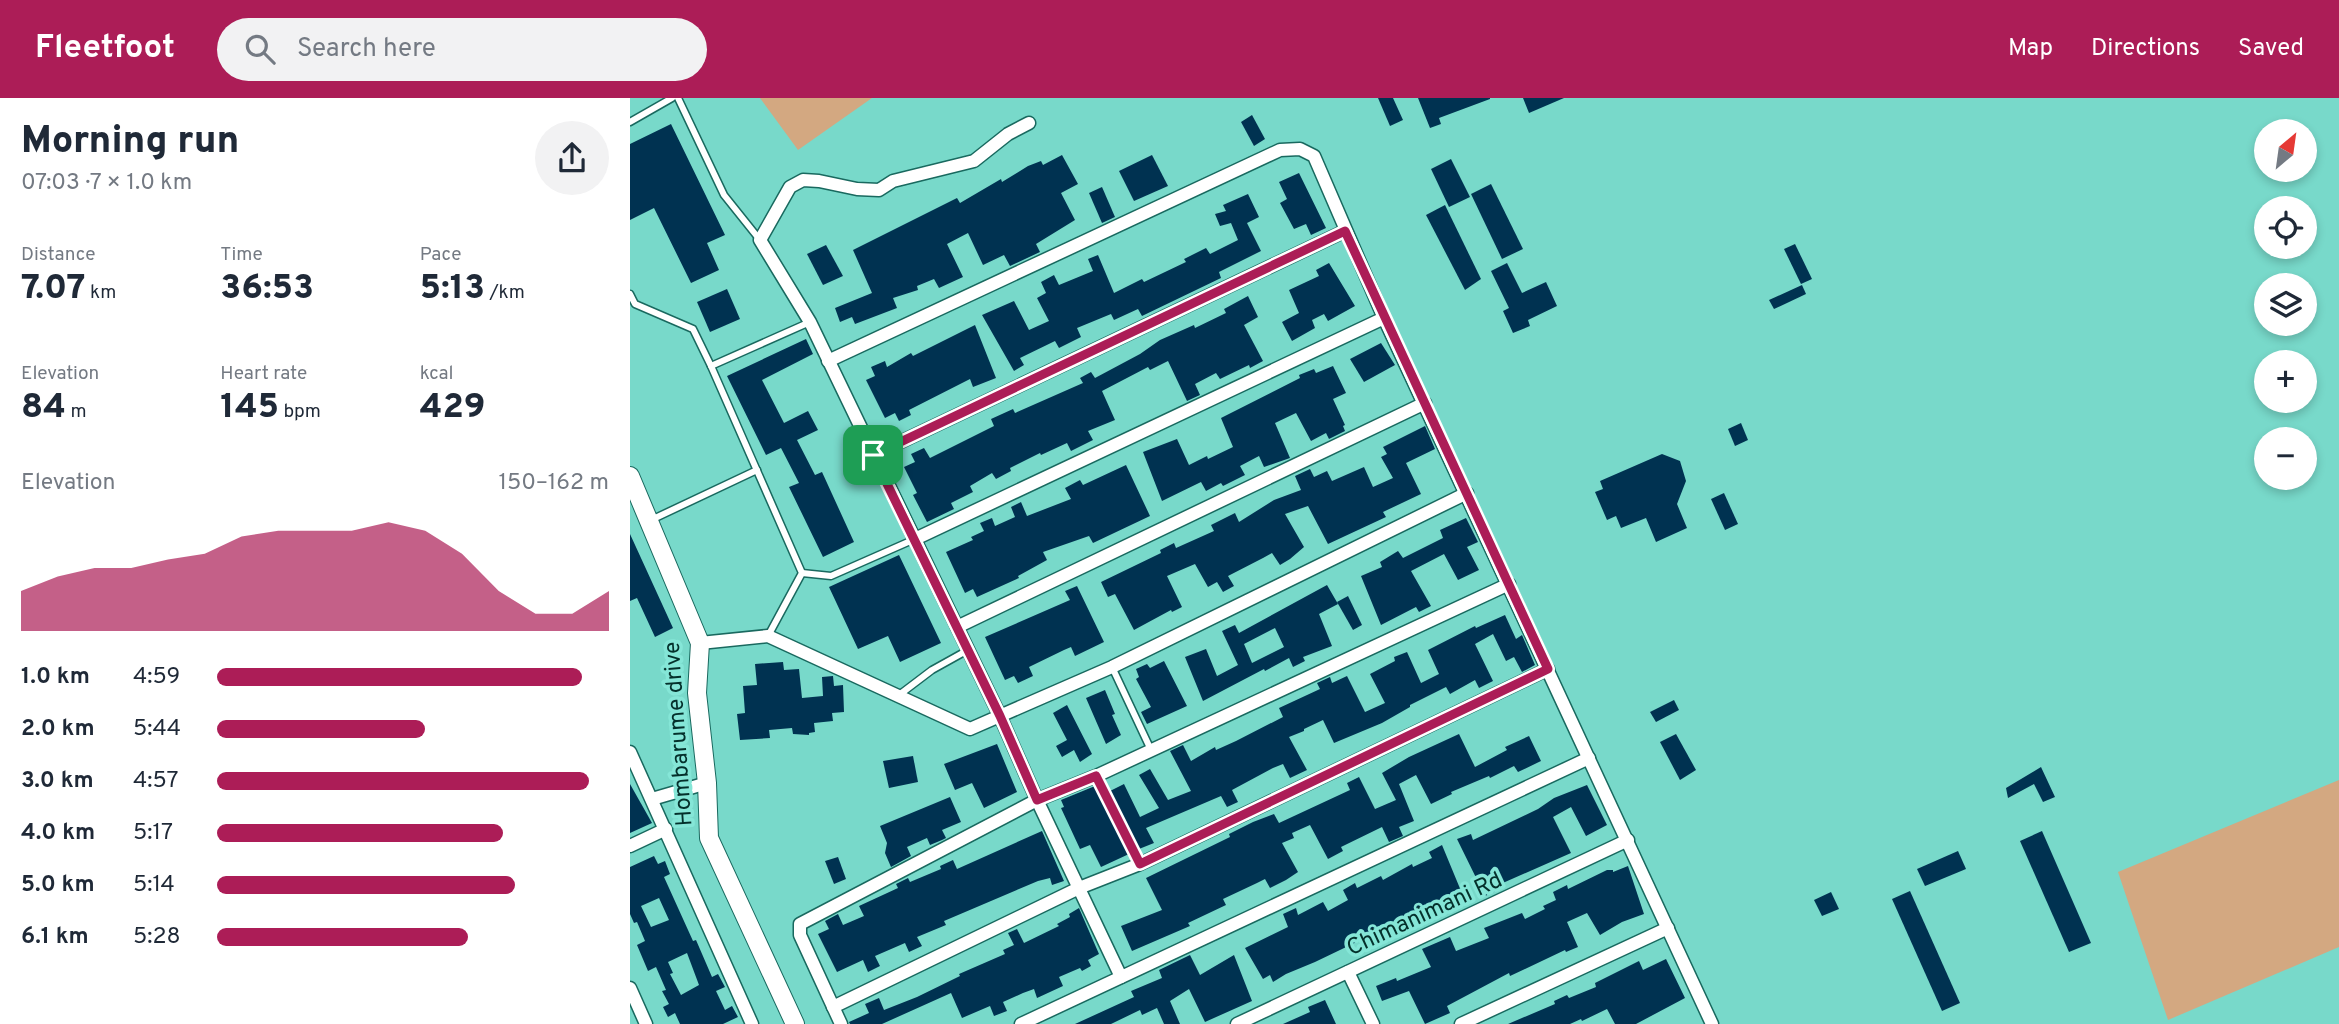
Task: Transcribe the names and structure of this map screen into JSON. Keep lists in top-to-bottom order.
{
  "streets": {
    "street": ["Hombarume drive", "Chimanimani Rd"]
  },
  "north": "top right",
  "page": {
    "header": "Fleetfoot",
    "search": "Search here",
    "nav": ["Map", "Directions", "Saved"],
    "heading": ["Morning run", "07:03 · 7 × 1.0 km"],
    "map_buttons": ["+", "−"],
    "stats": [
      ["Distance", "7.07 km"],
      ["Time", "36:53"],
      ["Pace", "5:13 /km"],
      ["Elevation", "84 m"],
      ["Heart rate", "145 bpm"],
      ["kcal", "429"]
    ],
    "chart": ["Elevation", "150–162 m"],
    "list": [
      {
        "name": "1.0 km",
        "note": "4:59"
      },
      {
        "name": "2.0 km",
        "note": "5:44"
      },
      {
        "name": "3.0 km",
        "note": "4:57"
      },
      {
        "name": "4.0 km",
        "note": "5:17"
      },
      {
        "name": "5.0 km",
        "note": "5:14"
      },
      {
        "name": "6.1 km",
        "note": "5:28"
      }
    ]
  }
}
